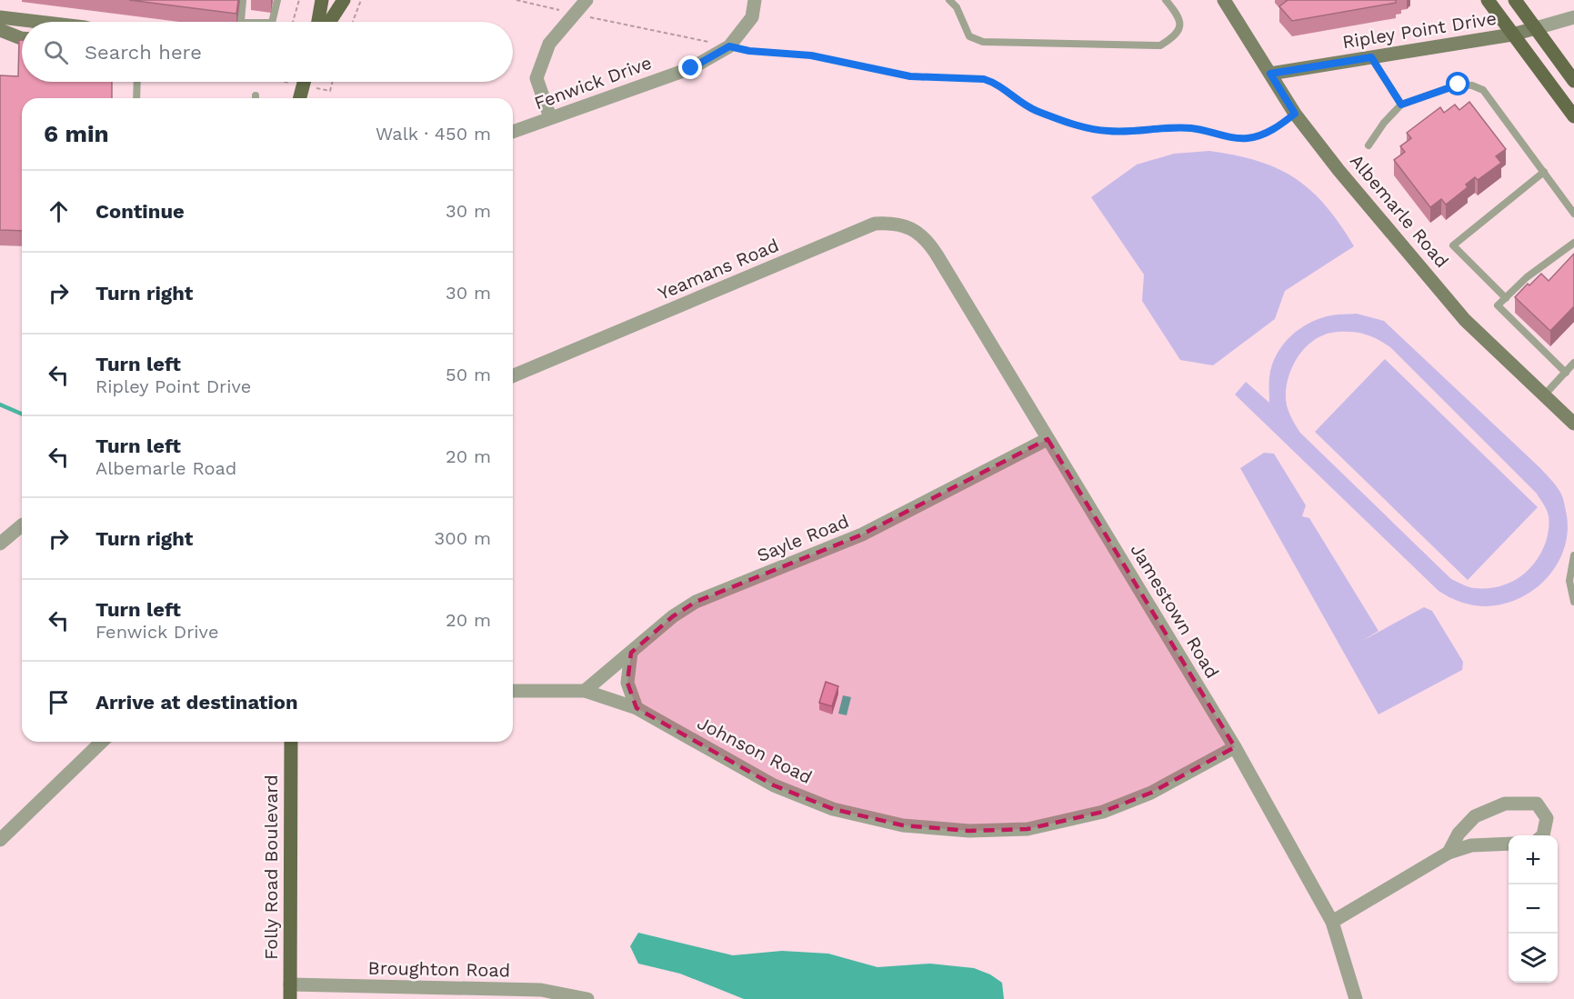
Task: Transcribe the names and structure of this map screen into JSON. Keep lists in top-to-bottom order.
{
  "streets": {
    "main road": ["Folly Road Boulevard"],
    "street": [
      "Ripley Point Drive",
      "Fenwick Drive",
      "Albemarle Road",
      "Yeamans Road",
      "Sayle Road",
      "Jamestown Road",
      "Johnson Road",
      "Broughton Road"
    ]
  },
  "crossings": [
    ["Ripley Point Drive", "Albemarle Road"],
    ["Yeamans Road", "Jamestown Road"],
    ["Sayle Road", "Jamestown Road"],
    ["Sayle Road", "Johnson Road"],
    ["Jamestown Road", "Johnson Road"],
    ["Folly Road Boulevard", "Broughton Road"]
  ],
  "page": {
    "search": "Search here",
    "heading": ["6 min", "Walk · 450 m"],
    "list": [
      ["Continue", "30 m"],
      ["Turn right", "30 m"],
      ["Turn left", "Ripley Point Drive", "50 m"],
      ["Turn left", "Albemarle Road", "20 m"],
      ["Turn right", "300 m"],
      ["Turn left", "Fenwick Drive", "20 m"],
      "Arrive at destination"
    ],
    "map_buttons": ["+", "−"]
  }
}
